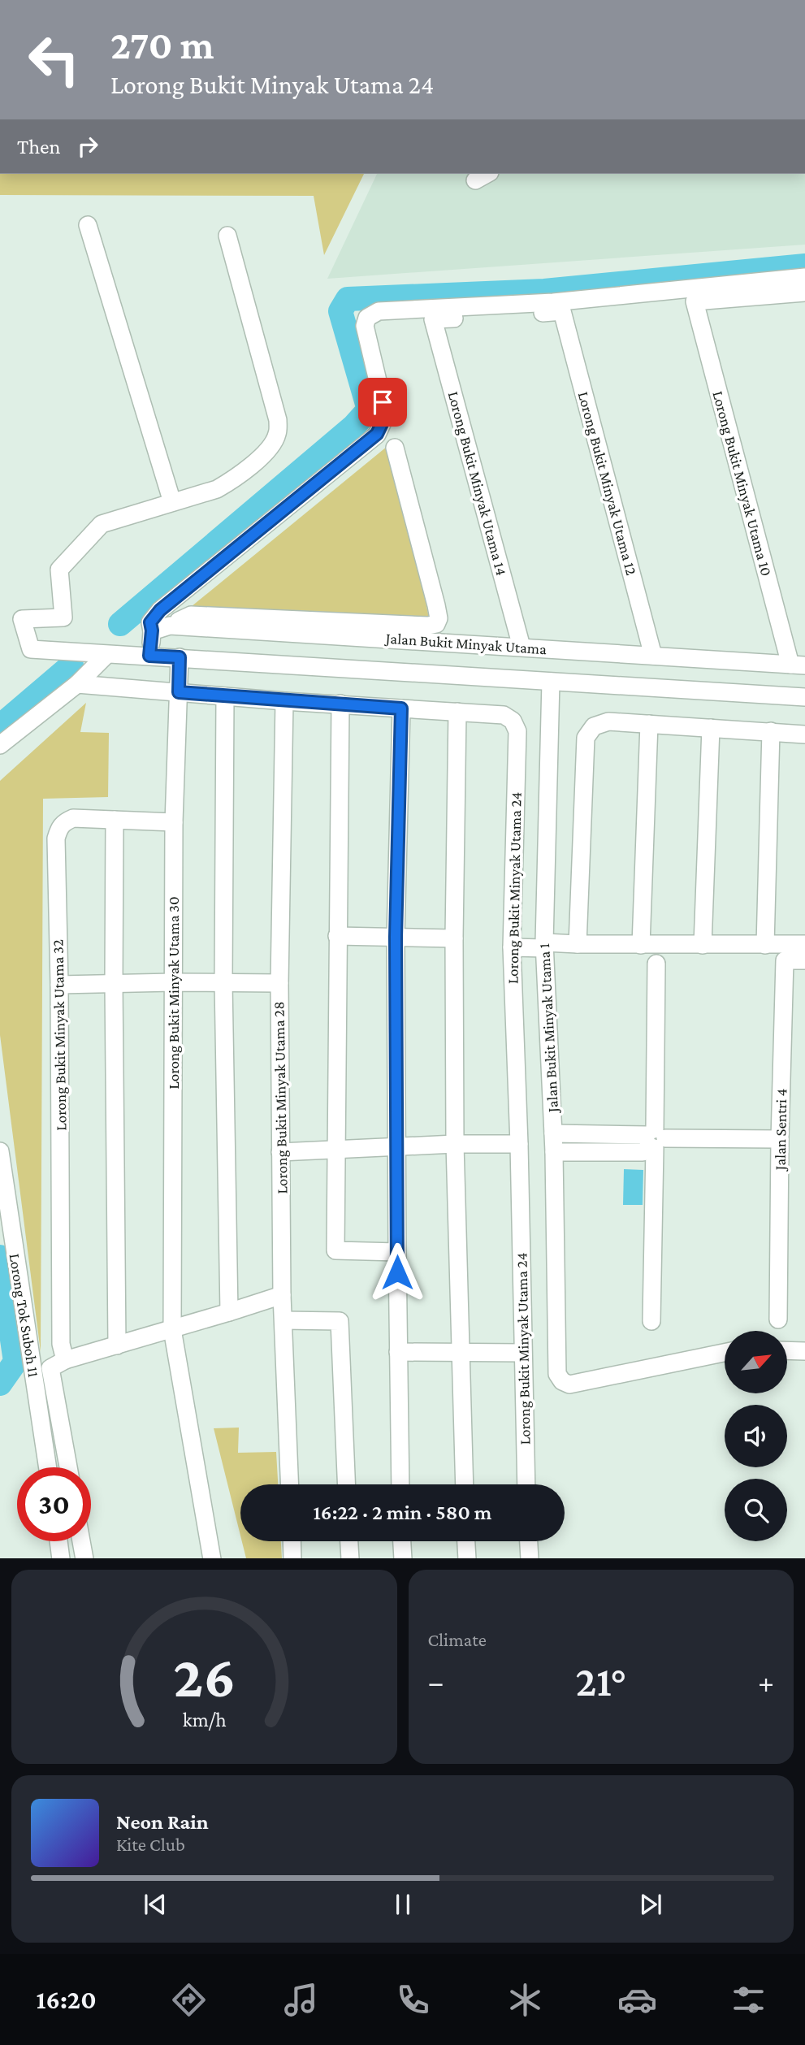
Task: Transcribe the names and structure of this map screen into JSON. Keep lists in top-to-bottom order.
{
  "streets": {
    "street": [
      "Lorong Bukit Minyak Utama 14",
      "Lorong Bukit Minyak Utama 12",
      "Lorong Bukit Minyak Utama 10",
      "Jalan Bukit Minyak Utama",
      "Lorong Bukit Minyak Utama 24",
      "Lorong Bukit Minyak Utama 30",
      "Jalan Bukit Minyak Utama 1",
      "Lorong Bukit Minyak Utama 32",
      "Lorong Bukit Minyak Utama 28",
      "Jalan Sentri 4",
      "Lorong Tok Suboh 11"
    ]
  },
  "crossings": [
    ["Lorong Bukit Minyak Utama 14", "Lorong Bukit Minyak Utama 12"],
    ["Lorong Bukit Minyak Utama 14", "Jalan Bukit Minyak Utama"],
    ["Lorong Bukit Minyak Utama 12", "Jalan Bukit Minyak Utama"],
    ["Lorong Bukit Minyak Utama 10", "Jalan Bukit Minyak Utama"],
    ["Jalan Bukit Minyak Utama", "Lorong Bukit Minyak Utama 30"],
    ["Jalan Bukit Minyak Utama", "Jalan Bukit Minyak Utama 1"],
    ["Lorong Bukit Minyak Utama 24", "Lorong Bukit Minyak Utama 30"],
    ["Lorong Bukit Minyak Utama 24", "Lorong Bukit Minyak Utama 28"],
    ["Lorong Bukit Minyak Utama 30", "Lorong Bukit Minyak Utama 32"]
  ],
  "north": "top right",
  "page": {
    "turn": ["270 m", "Lorong Bukit Minyak Utama 24"],
    "then": "Then",
    "limit": "30",
    "trip": "16:22 · 2 min · 580 m",
    "tile": "Climate",
    "heat": ["−", "21°", "+"],
    "song": ["Neon Rain", "Kite Club"],
    "tabs": "16:20",
    "gauge": ["26", "km/h"]
  }
}
